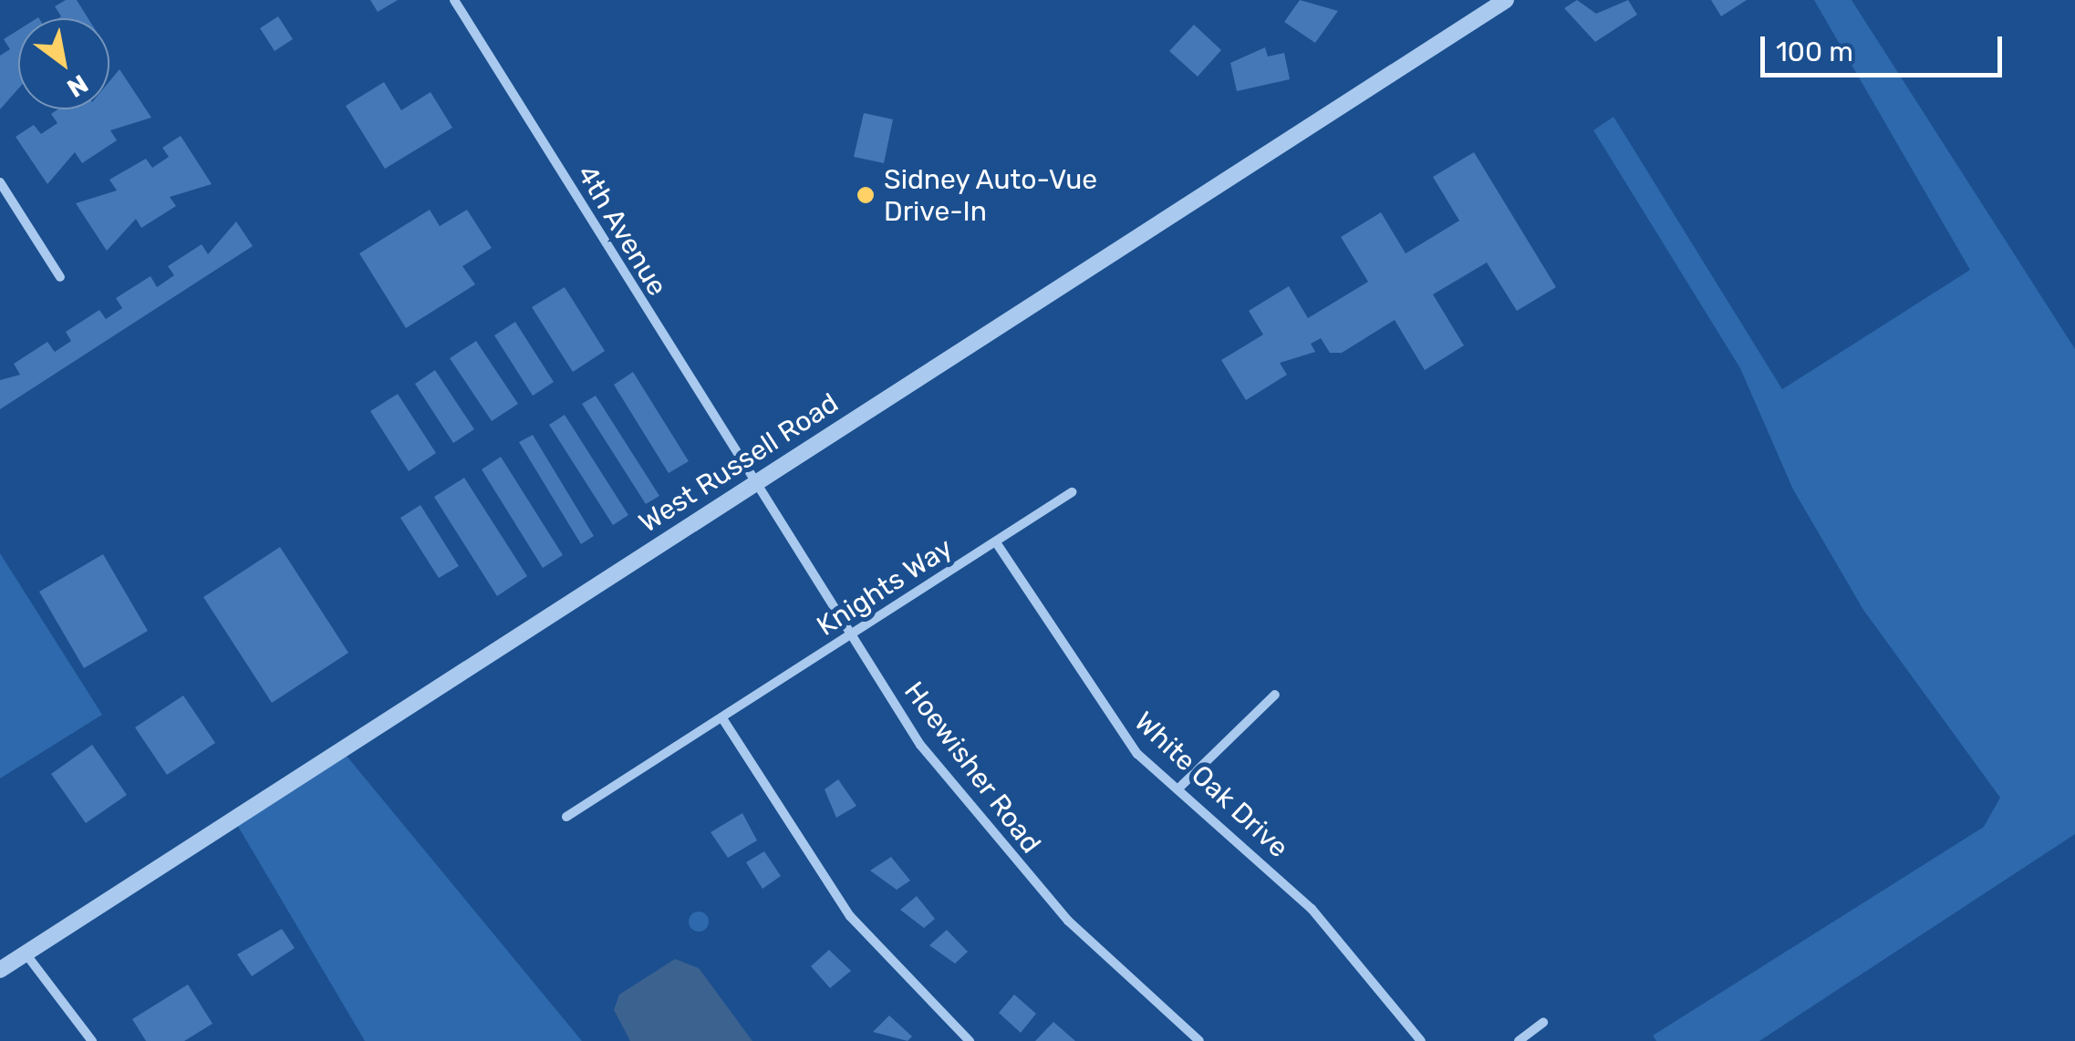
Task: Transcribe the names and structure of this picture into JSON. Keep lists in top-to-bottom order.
{
  "streets": {
    "street": [
      "4th Avenue",
      "West Russell Road",
      "Knights Way",
      "Hoewisher Road",
      "White Oak Drive"
    ]
  },
  "crossings": [
    ["4th Avenue", "West Russell Road"],
    ["4th Avenue", "Hoewisher Road"],
    ["West Russell Road", "Hoewisher Road"],
    ["Knights Way", "Hoewisher Road"],
    ["Knights Way", "White Oak Drive"]
  ],
  "places": ["Sidney Auto-Vue Drive-In"],
  "scale_bar": "100 m",
  "north": "bottom right"
}
